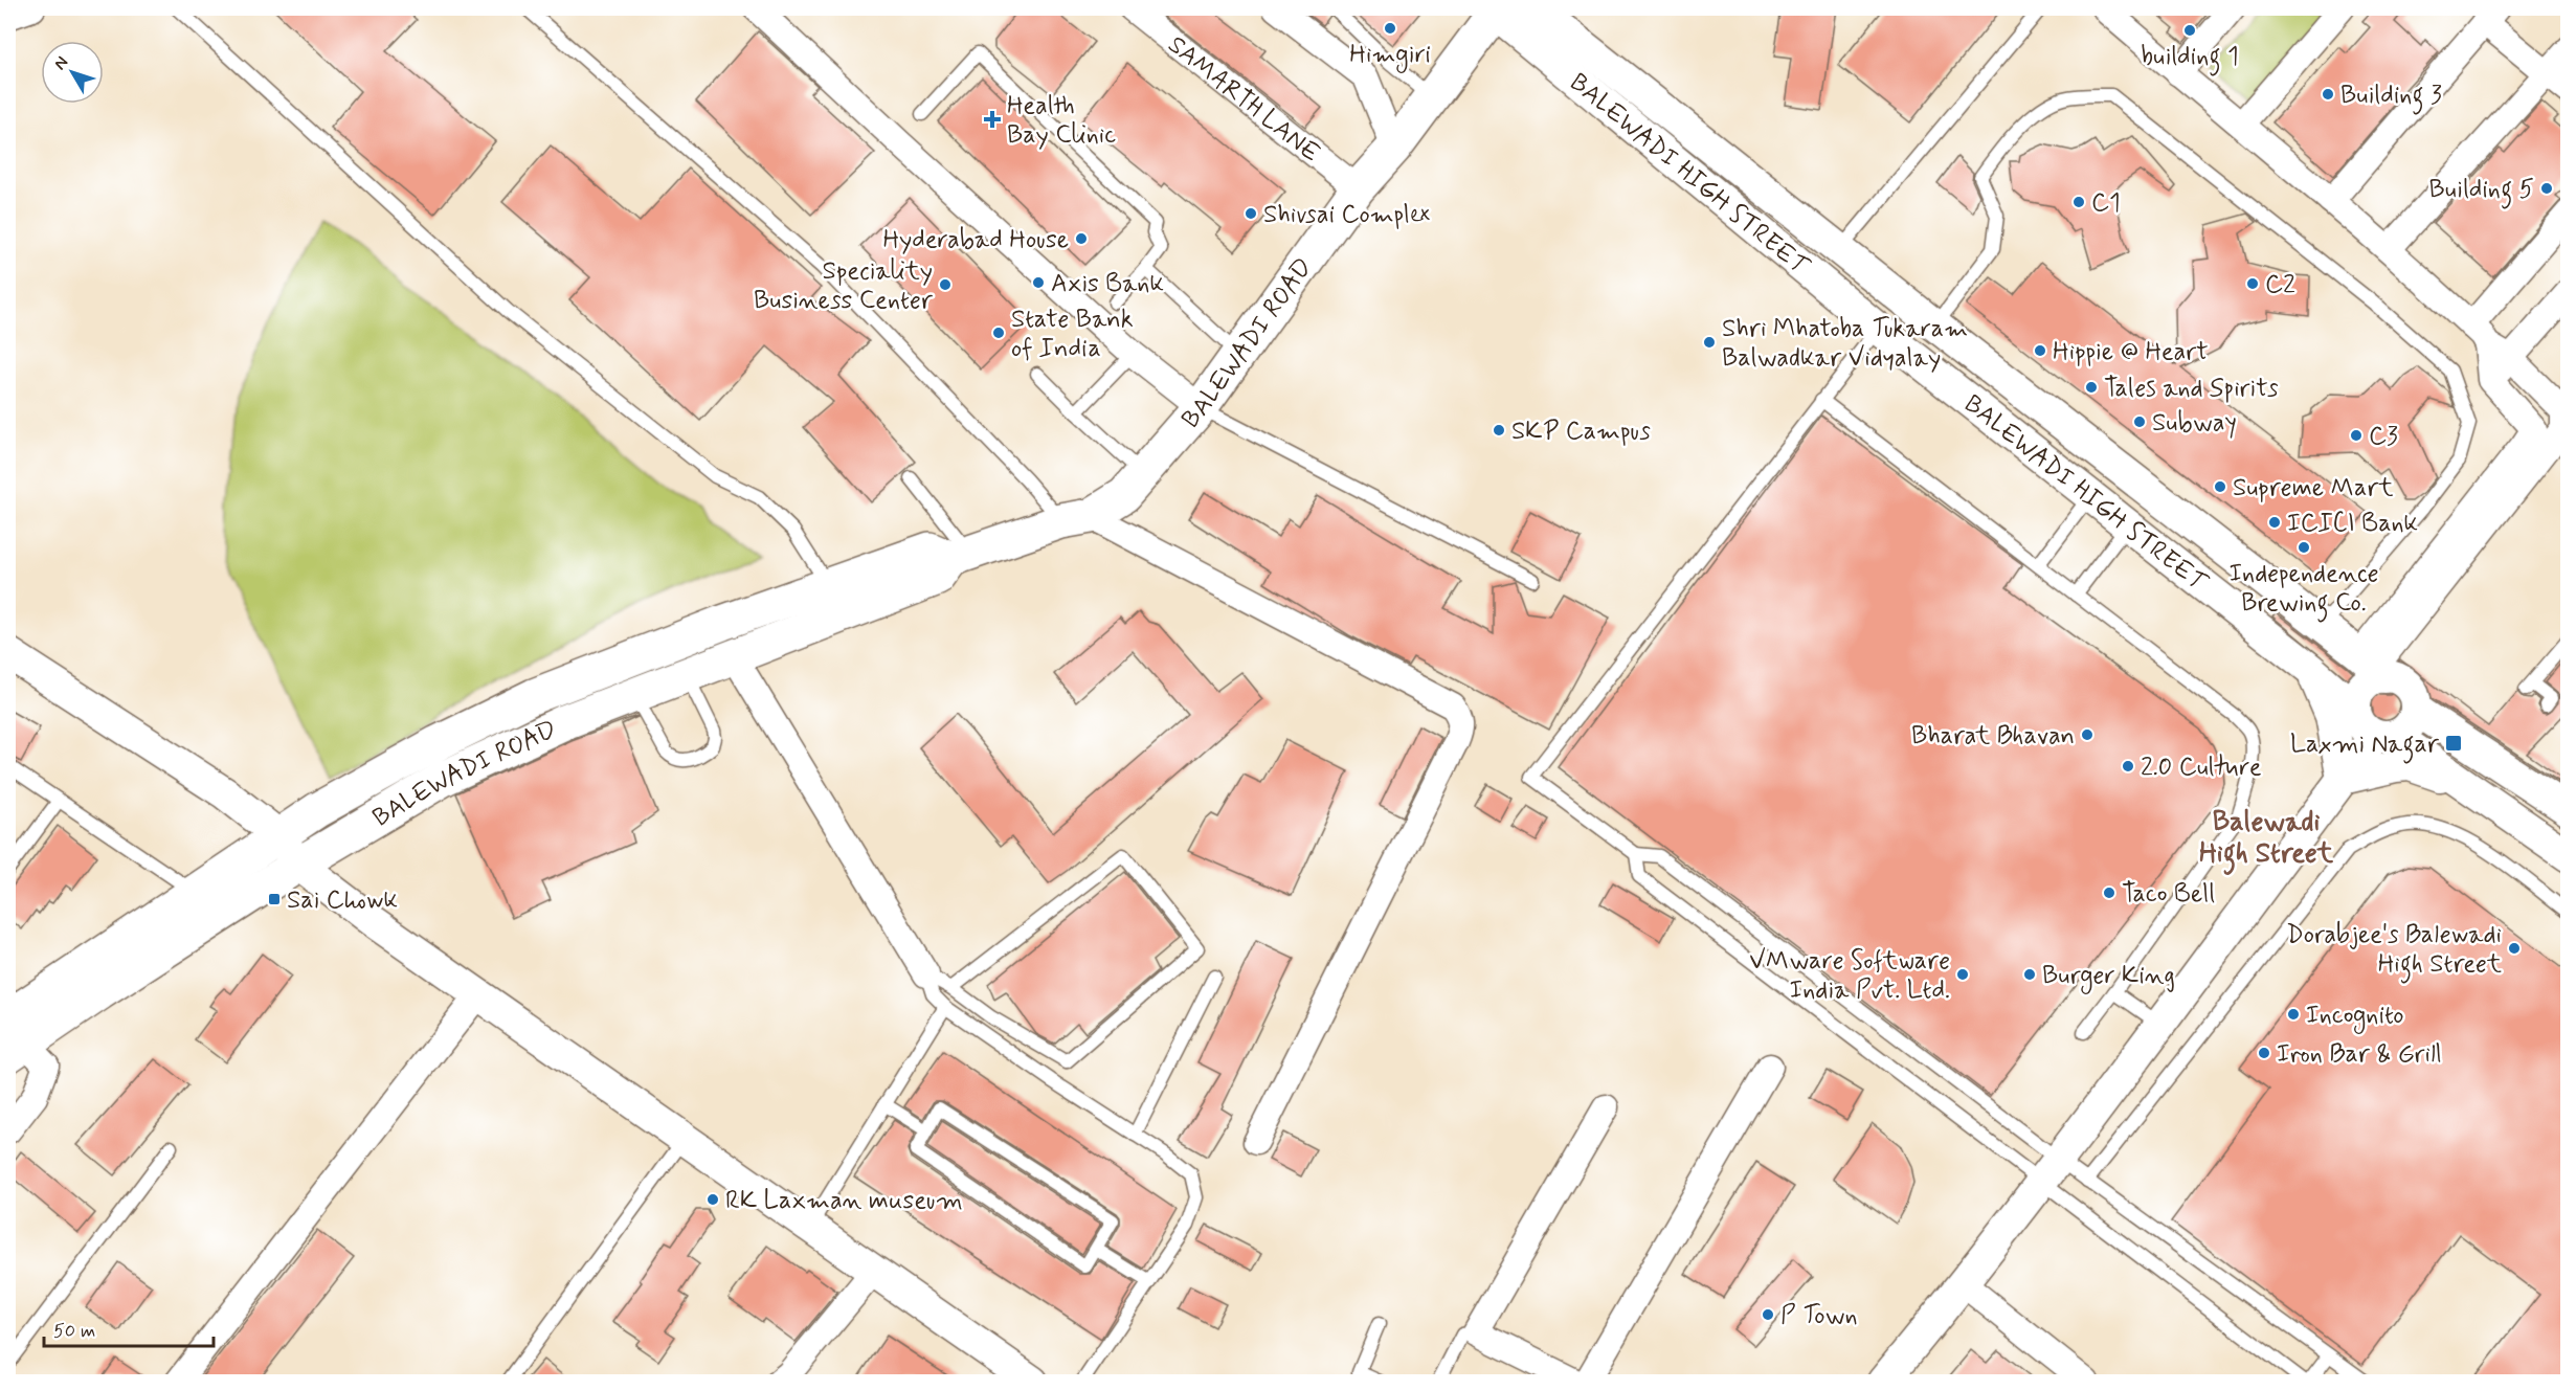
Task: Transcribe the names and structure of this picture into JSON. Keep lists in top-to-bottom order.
{
  "streets": {
    "main road": ["BALEWADI ROAD"],
    "street": ["SAMARTH LANE", "BALEWADI HIGH STREET"]
  },
  "crossings": [
    ["SAMARTH LANE", "BALEWADI ROAD"],
    ["BALEWADI HIGH STREET", "BALEWADI ROAD"]
  ],
  "districts": ["Balewadi High Street"],
  "places": {
    "other": [
      "Himgiri",
      "building 1",
      "Building 3",
      "Building 5",
      "C1",
      "Shivsai Complex",
      "Hyderabad House",
      "Axis Bank",
      "C2",
      "Speciality Business Center",
      "State Bank of India",
      "Shri Mhatoba Tukaram Balwadkar Vidyalay",
      "Hippie @ Heart",
      "Tales and Spirits",
      "Subway",
      "SKP Campus",
      "C3",
      "Supreme Mart",
      "ICICI Bank",
      "Independence Brewing Co.",
      "Bharat Bhavan",
      "2.0 Culture",
      "Taco Bell",
      "Dorabjee's Balewadi High Street",
      "VMware Software India Pvt. Ltd.",
      "Burger King",
      "Incognito",
      "Iron Bar & Grill",
      "RK Laxman museum",
      "P Town"
    ],
    "health": ["Health Bay Clinic"],
    "transit": ["Laxmi Nagar", "Sai Chowk"]
  },
  "scale_bar": "50 m",
  "north": "top left"
}
